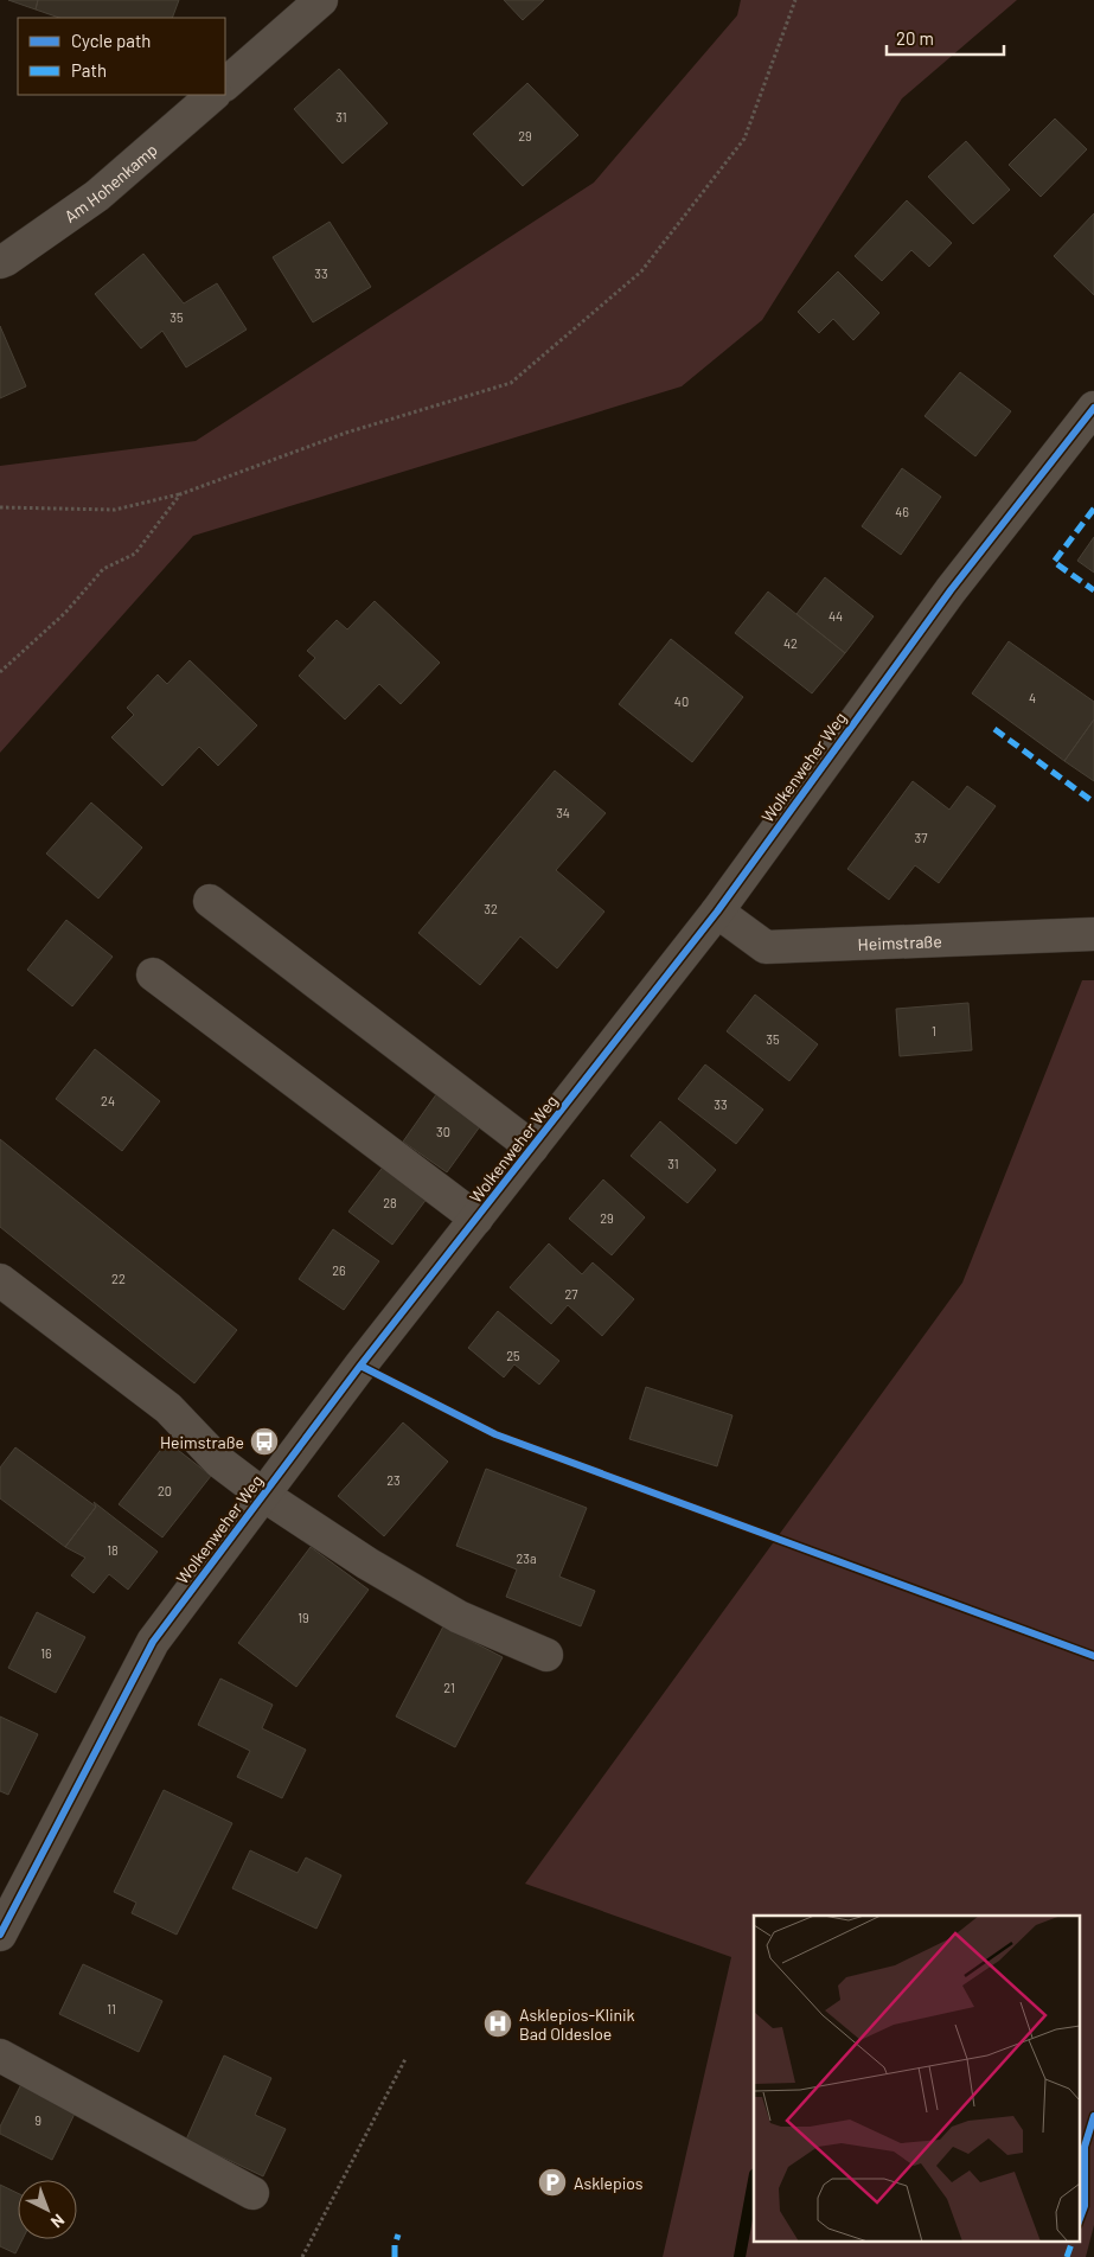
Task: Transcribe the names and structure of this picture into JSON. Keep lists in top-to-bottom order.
{
  "streets": {
    "street": ["Am Hohenkamp", "Wolkenweher Weg", "Heimstraße"]
  },
  "crossings": [
    ["Wolkenweher Weg", "Heimstraße"]
  ],
  "places": {
    "bus stop": ["Heimstraße"],
    "hospital": ["Asklepios-Klinik Bad Oldesloe"],
    "parking": ["Asklepios"]
  },
  "house_numbers": [
    "31",
    "29",
    "33",
    "35",
    "46",
    "44",
    "42",
    "4",
    "40",
    "34",
    "37",
    "32",
    "1",
    "35",
    "24",
    "33",
    "30",
    "31",
    "28",
    "29",
    "26",
    "22",
    "27",
    "25",
    "23",
    "20",
    "18",
    "23a",
    "19",
    "16",
    "21",
    "11",
    "9"
  ],
  "legend": ["Cycle path", "Path"],
  "scale_bar": "20 m",
  "north": "bottom right"
}
